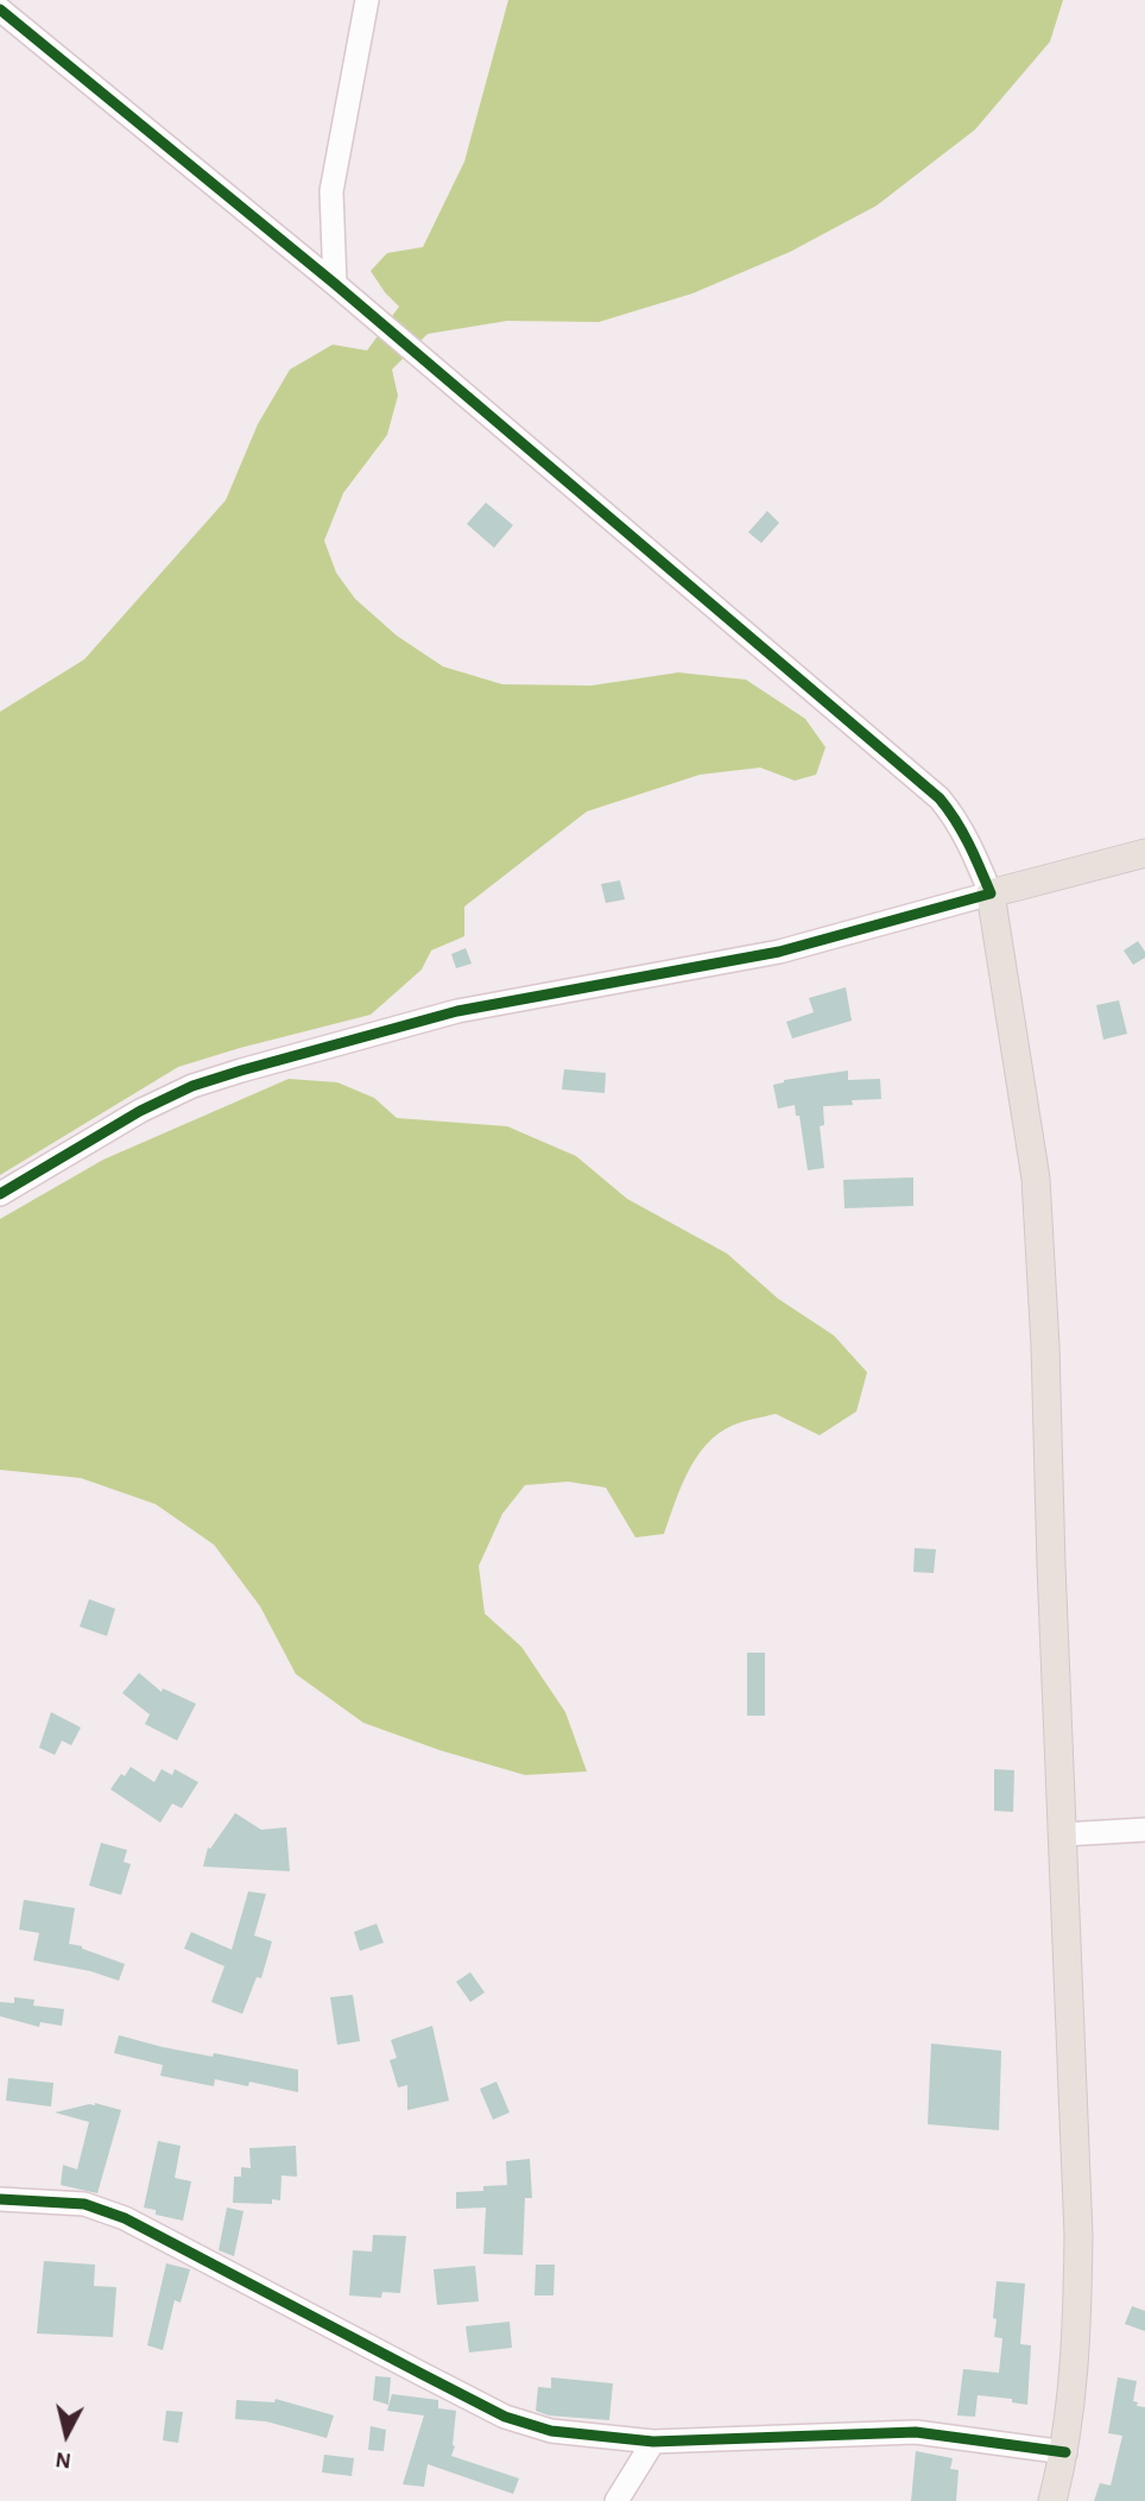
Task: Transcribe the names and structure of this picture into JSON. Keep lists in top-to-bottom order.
{
  "north": "bottom"
}
